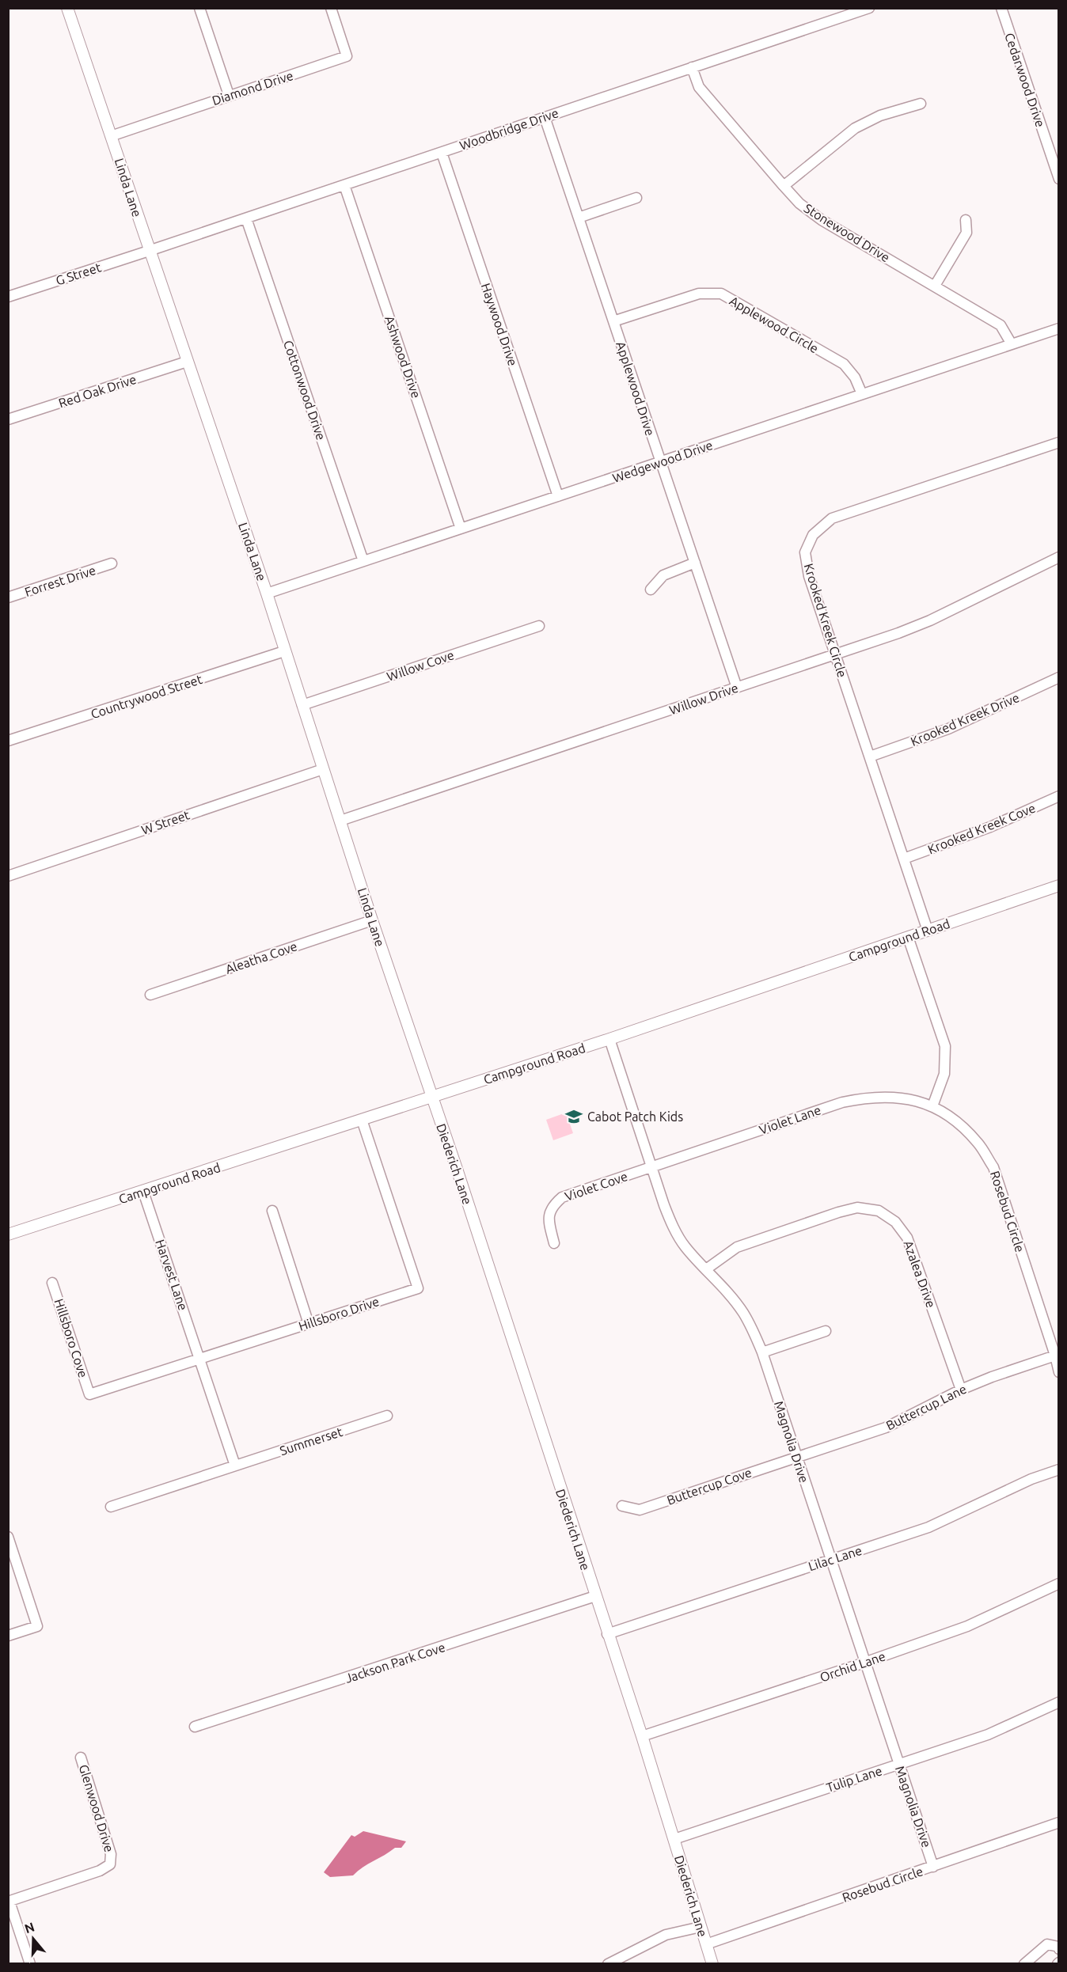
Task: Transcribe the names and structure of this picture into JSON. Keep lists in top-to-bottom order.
{
  "streets": {
    "street": [
      "Cedarwood Drive",
      "Diamond Drive",
      "Woodbridge Drive",
      "Linda Lane",
      "Stonewood Drive",
      "G Street",
      "Haywood Drive",
      "Applewood Circle",
      "Ashwood Drive",
      "Applewood Drive",
      "Cottonwood Drive",
      "Red Oak Drive",
      "Wedgewood Drive",
      "Forrest Drive",
      "Krooked Kreek Circle",
      "Willow Cove",
      "Countrywood Street",
      "Willow Drive",
      "Krooked Kreek Drive",
      "W Street",
      "Krooked Kreek Cove",
      "Campground Road",
      "Aleatha Cove",
      "Violet Lane",
      "Diederich Lane",
      "Violet Cove",
      "Rosebud Circle",
      "Azalea Drive",
      "Harvest Lane",
      "Hillsboro Drive",
      "Hillsboro Cove",
      "Buttercup Lane",
      "Summerset",
      "Magnolia Drive",
      "Buttercup Cove",
      "Lilac Lane",
      "Jackson Park Cove",
      "Orchid Lane",
      "Tulip Lane",
      "Glenwood Drive"
    ]
  },
  "crossings": [
    ["Diamond Drive", "Linda Lane"],
    ["Woodbridge Drive", "Linda Lane"],
    ["Woodbridge Drive", "Stonewood Drive"],
    ["Woodbridge Drive", "G Street"],
    ["Woodbridge Drive", "Haywood Drive"],
    ["Woodbridge Drive", "Ashwood Drive"],
    ["Woodbridge Drive", "Applewood Drive"],
    ["Woodbridge Drive", "Cottonwood Drive"],
    ["Linda Lane", "G Street"],
    ["Linda Lane", "Red Oak Drive"],
    ["Linda Lane", "Wedgewood Drive"],
    ["Linda Lane", "Willow Cove"],
    ["Linda Lane", "Countrywood Street"],
    ["Linda Lane", "Willow Drive"],
    ["Linda Lane", "W Street"],
    ["Linda Lane", "Campground Road"],
    ["Linda Lane", "Aleatha Cove"],
    ["Linda Lane", "Diederich Lane"],
    ["Stonewood Drive", "Wedgewood Drive"],
    ["Haywood Drive", "Wedgewood Drive"],
    ["Applewood Circle", "Applewood Drive"],
    ["Applewood Circle", "Wedgewood Drive"],
    ["Ashwood Drive", "Wedgewood Drive"],
    ["Applewood Drive", "Wedgewood Drive"],
    ["Applewood Drive", "Willow Drive"],
    ["Cottonwood Drive", "Wedgewood Drive"],
    ["Krooked Kreek Circle", "Willow Drive"],
    ["Krooked Kreek Circle", "Krooked Kreek Drive"],
    ["Krooked Kreek Circle", "Krooked Kreek Cove"],
    ["Krooked Kreek Circle", "Campground Road"],
    ["Campground Road", "Diederich Lane"],
    ["Campground Road", "Harvest Lane"],
    ["Campground Road", "Hillsboro Drive"],
    ["Campground Road", "Magnolia Drive"],
    ["Violet Lane", "Violet Cove"],
    ["Violet Lane", "Rosebud Circle"],
    ["Violet Lane", "Magnolia Drive"],
    ["Diederich Lane", "Rosebud Circle"],
    ["Diederich Lane", "Lilac Lane"],
    ["Diederich Lane", "Jackson Park Cove"],
    ["Diederich Lane", "Orchid Lane"],
    ["Diederich Lane", "Tulip Lane"],
    ["Violet Cove", "Magnolia Drive"],
    ["Rosebud Circle", "Buttercup Lane"],
    ["Rosebud Circle", "Magnolia Drive"],
    ["Azalea Drive", "Buttercup Lane"],
    ["Azalea Drive", "Magnolia Drive"],
    ["Harvest Lane", "Hillsboro Drive"],
    ["Hillsboro Drive", "Hillsboro Cove"],
    ["Buttercup Lane", "Magnolia Drive"],
    ["Buttercup Lane", "Buttercup Cove"],
    ["Magnolia Drive", "Buttercup Cove"],
    ["Magnolia Drive", "Lilac Lane"],
    ["Magnolia Drive", "Orchid Lane"],
    ["Magnolia Drive", "Tulip Lane"]
  ],
  "places": {
    "school or university": ["Cabot Patch Kids"]
  },
  "north": "top"
}
